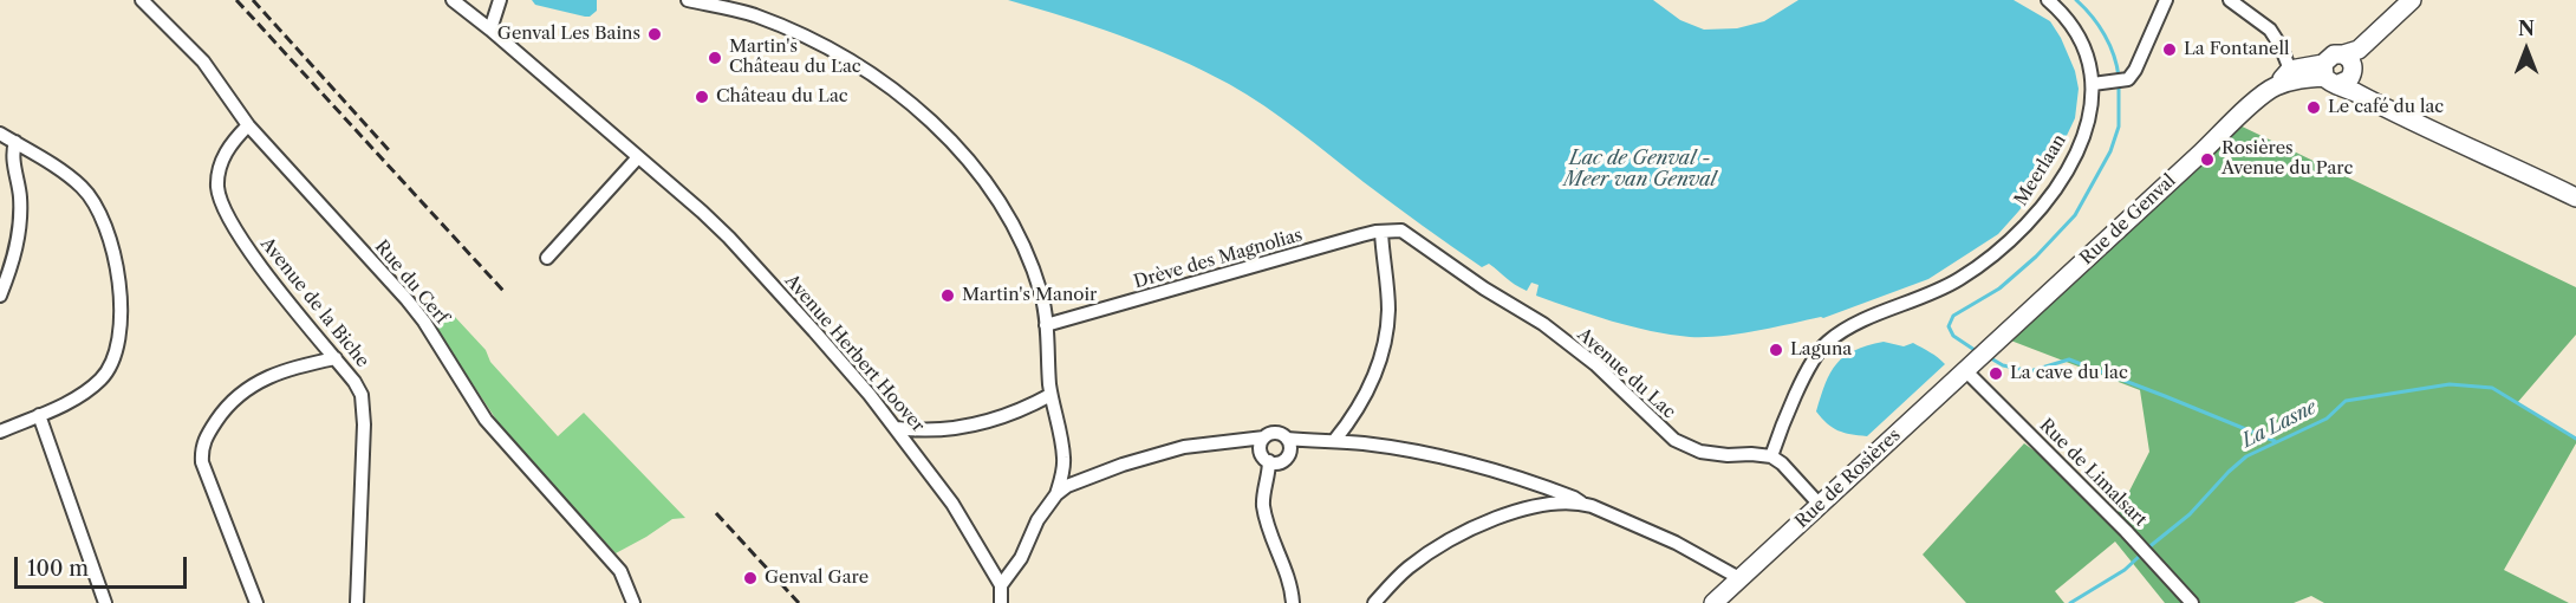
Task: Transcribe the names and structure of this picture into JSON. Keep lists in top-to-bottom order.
{
  "streets": {
    "street": [
      "Meerlaan",
      "Rue de Genval",
      "Drève des Magnolias",
      "Rue du Cerf",
      "Avenue de la Biche",
      "Avenue Herbert Hoover",
      "Avenue du Lac",
      "Rue de Limalsart",
      "Rue de Rosières"
    ]
  },
  "crossings": [
    ["Meerlaan", "Avenue du Lac"],
    ["Rue de Genval", "Rue de Rosières"],
    ["Drève des Magnolias", "Avenue du Lac"],
    ["Rue du Cerf", "Avenue de la Biche"],
    ["Rue de Limalsart", "Rue de Rosières"]
  ],
  "water": ["Lac de Genval - Meer van Genval", "La Lasne"],
  "places": [
    "Genval Les Bains",
    "La Fontanell",
    "Martin's Château du Lac",
    "Château du Lac",
    "Le café du lac",
    "Rosières Avenue du Parc",
    "Martin's Manoir",
    "Laguna",
    "La cave du lac",
    "Genval Gare"
  ],
  "scale_bar": "100 m",
  "north": "top"
}
